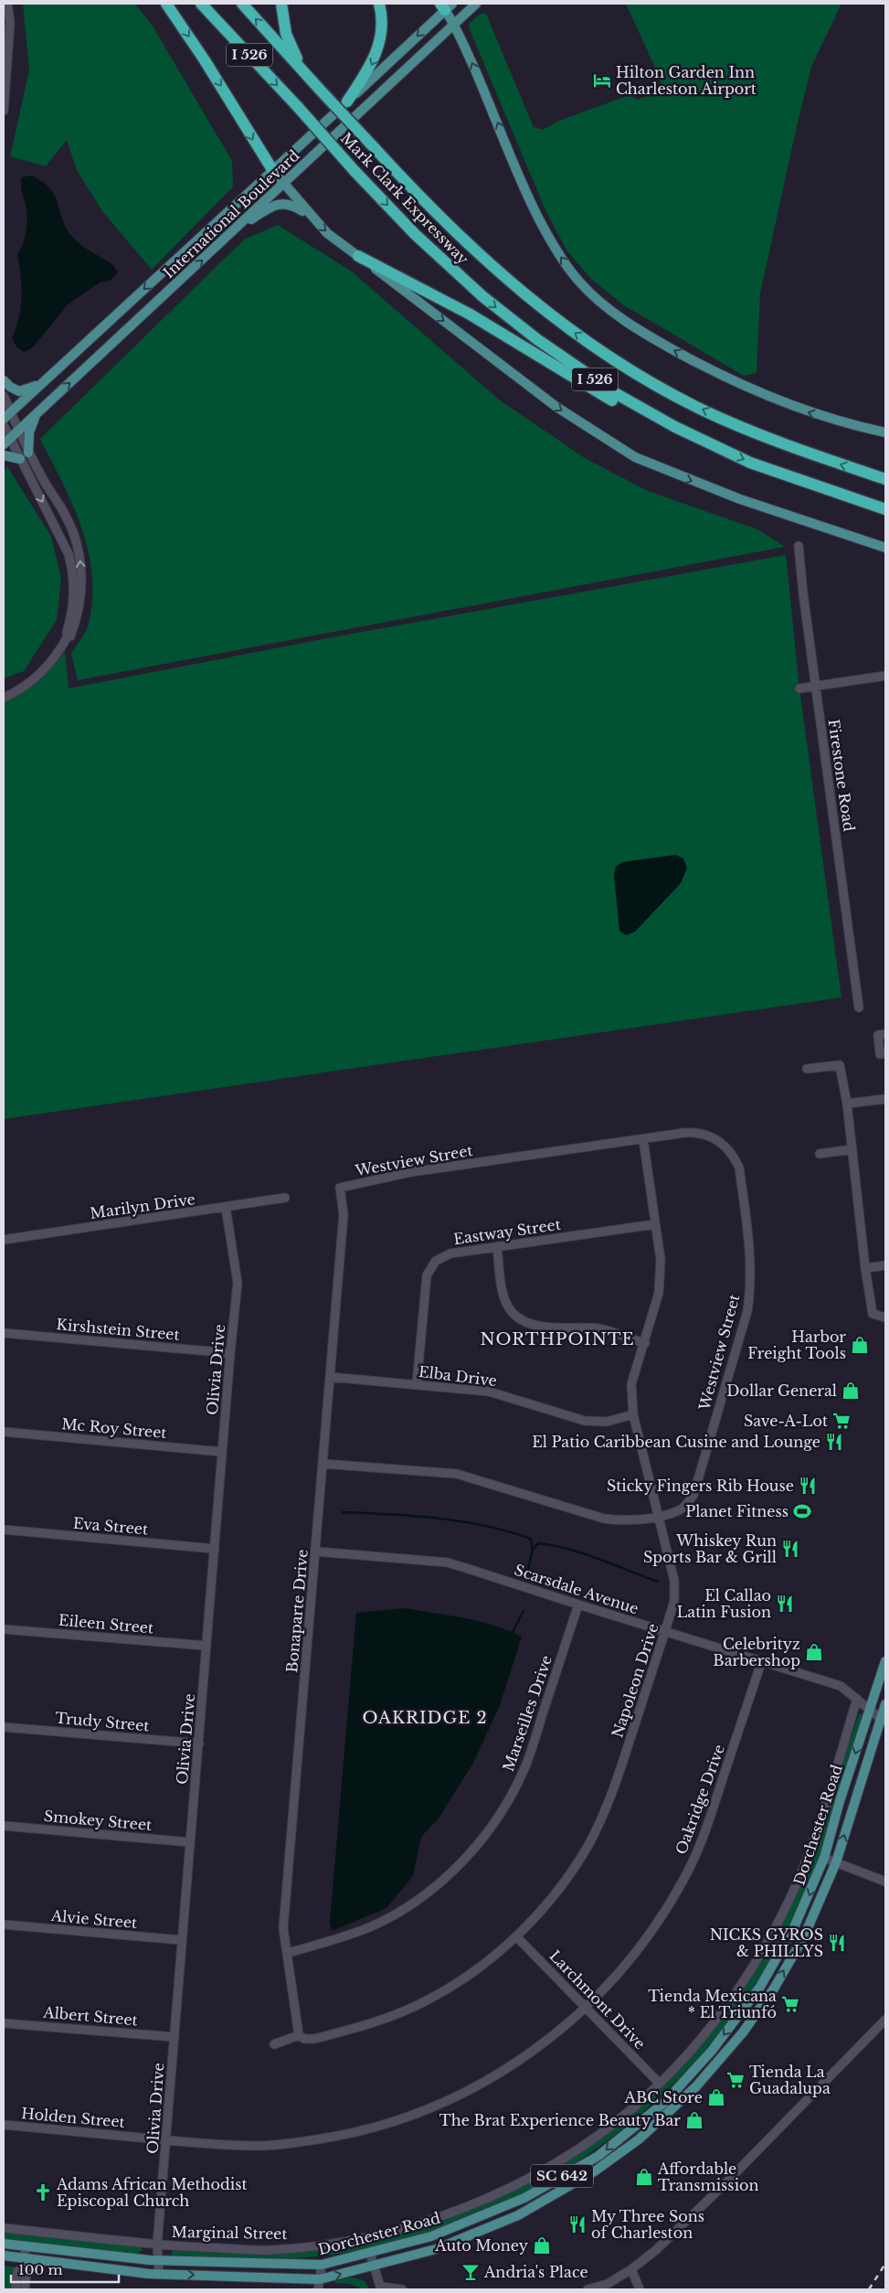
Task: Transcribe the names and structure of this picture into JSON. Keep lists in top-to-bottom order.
{
  "streets": {
    "highway": ["I 526", "Mark Clark Expressway"],
    "main road": ["International Boulevard", "Dorchester Road", "SC 642"],
    "street": [
      "Firestone Road",
      "Westview Street",
      "Marilyn Drive",
      "Eastway Street",
      "Kirshstein Street",
      "Olivia Drive",
      "Elba Drive",
      "Mc Roy Street",
      "Eva Street",
      "Scarsdale Avenue",
      "Bonaparte Drive",
      "Eileen Street",
      "Napoleon Drive",
      "Marseilles Drive",
      "Trudy Street",
      "Oakridge Drive",
      "Smokey Street",
      "Alvie Street",
      "Larchmont Drive",
      "Albert Street",
      "Holden Street",
      "Marginal Street"
    ]
  },
  "crossings": [
    ["Westview Street", "Bonaparte Drive"],
    ["Westview Street", "Napoleon Drive"],
    ["Marilyn Drive", "Olivia Drive"],
    ["Eastway Street", "Elba Drive"],
    ["Eastway Street", "Napoleon Drive"],
    ["Kirshstein Street", "Olivia Drive"],
    ["Olivia Drive", "Mc Roy Street"],
    ["Olivia Drive", "Eva Street"],
    ["Olivia Drive", "Eileen Street"],
    ["Olivia Drive", "Trudy Street"],
    ["Olivia Drive", "Oakridge Drive"],
    ["Olivia Drive", "Smokey Street"],
    ["Olivia Drive", "Dorchester Road"],
    ["Olivia Drive", "Alvie Street"],
    ["Olivia Drive", "Albert Street"],
    ["Olivia Drive", "Holden Street"],
    ["Olivia Drive", "Marginal Street"],
    ["Elba Drive", "Bonaparte Drive"],
    ["Elba Drive", "Napoleon Drive"],
    ["Scarsdale Avenue", "Bonaparte Drive"],
    ["Scarsdale Avenue", "Napoleon Drive"],
    ["Scarsdale Avenue", "Marseilles Drive"],
    ["Scarsdale Avenue", "Oakridge Drive"],
    ["Scarsdale Avenue", "Dorchester Road"],
    ["Scarsdale Avenue", "Marginal Street"],
    ["Bonaparte Drive", "Napoleon Drive"],
    ["Bonaparte Drive", "Marseilles Drive"],
    ["Napoleon Drive", "Larchmont Drive"],
    ["Oakridge Drive", "Larchmont Drive"],
    ["Oakridge Drive", "Holden Street"],
    ["Larchmont Drive", "Marginal Street"]
  ],
  "districts": ["NORTHPOINTE", "OAKRIDGE 2"],
  "places": {
    "hotel": ["Hilton Garden Inn Charleston Airport"],
    "shop": [
      "Harbor Freight Tools",
      "Dollar General",
      "Celebrityz Barbershop",
      "ABC Store",
      "The Brat Experience Beauty Bar",
      "Affordable Transmission",
      "Auto Money"
    ],
    "supermarket": ["Save-A-Lot", "Tienda Mexicana * El Triunfó", "Tienda La Guadalupa"],
    "restaurant": [
      "El Patio Caribbean Cusine and Lounge",
      "Sticky Fingers Rib House",
      "Whiskey Run Sports Bar & Grill",
      "El Callao Latin Fusion",
      "NICKS GYROS & PHILLYS",
      "My Three Sons of Charleston"
    ],
    "sports": ["Planet Fitness"],
    "church": ["Adams African Methodist Episcopal Church"],
    "bar": ["Andria's Place"]
  },
  "scale_bar": "100 m"
}
